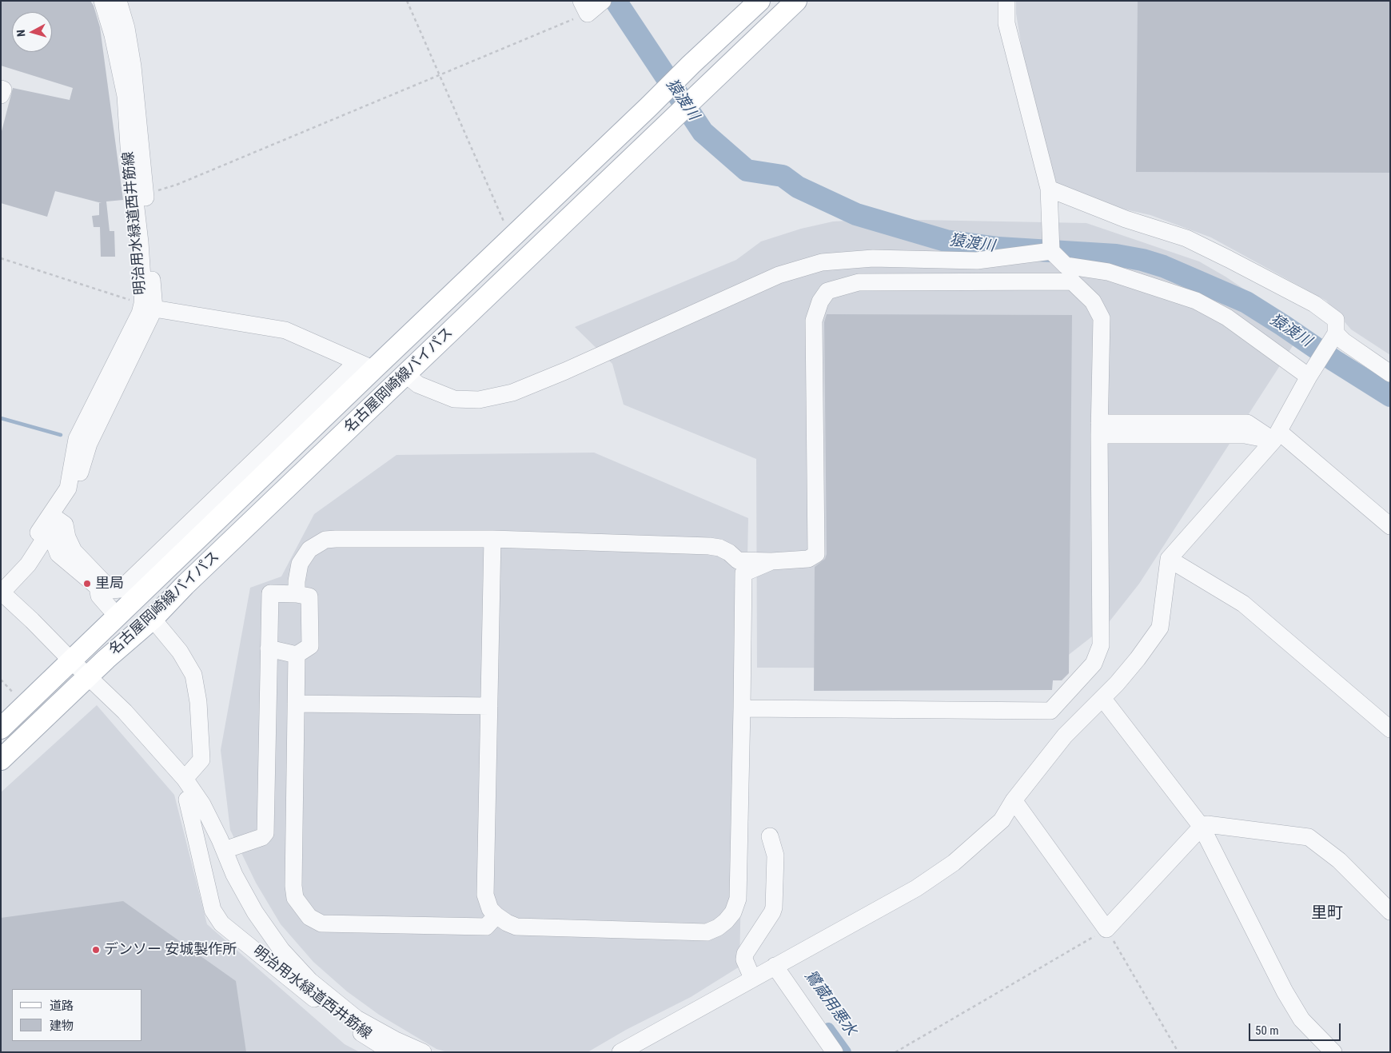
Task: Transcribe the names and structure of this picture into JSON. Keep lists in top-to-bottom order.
{
  "streets": {
    "main road": ["名古屋岡崎線バイパス"],
    "street": ["明治用水緑道西井筋線"]
  },
  "districts": ["里町"],
  "water": ["猿渡川", "鷺蔵用悪水"],
  "places": ["里局", "デンソー 安城製作所"],
  "legend": ["道路", "建物"],
  "scale_bar": "50 m",
  "north": "left"
}
